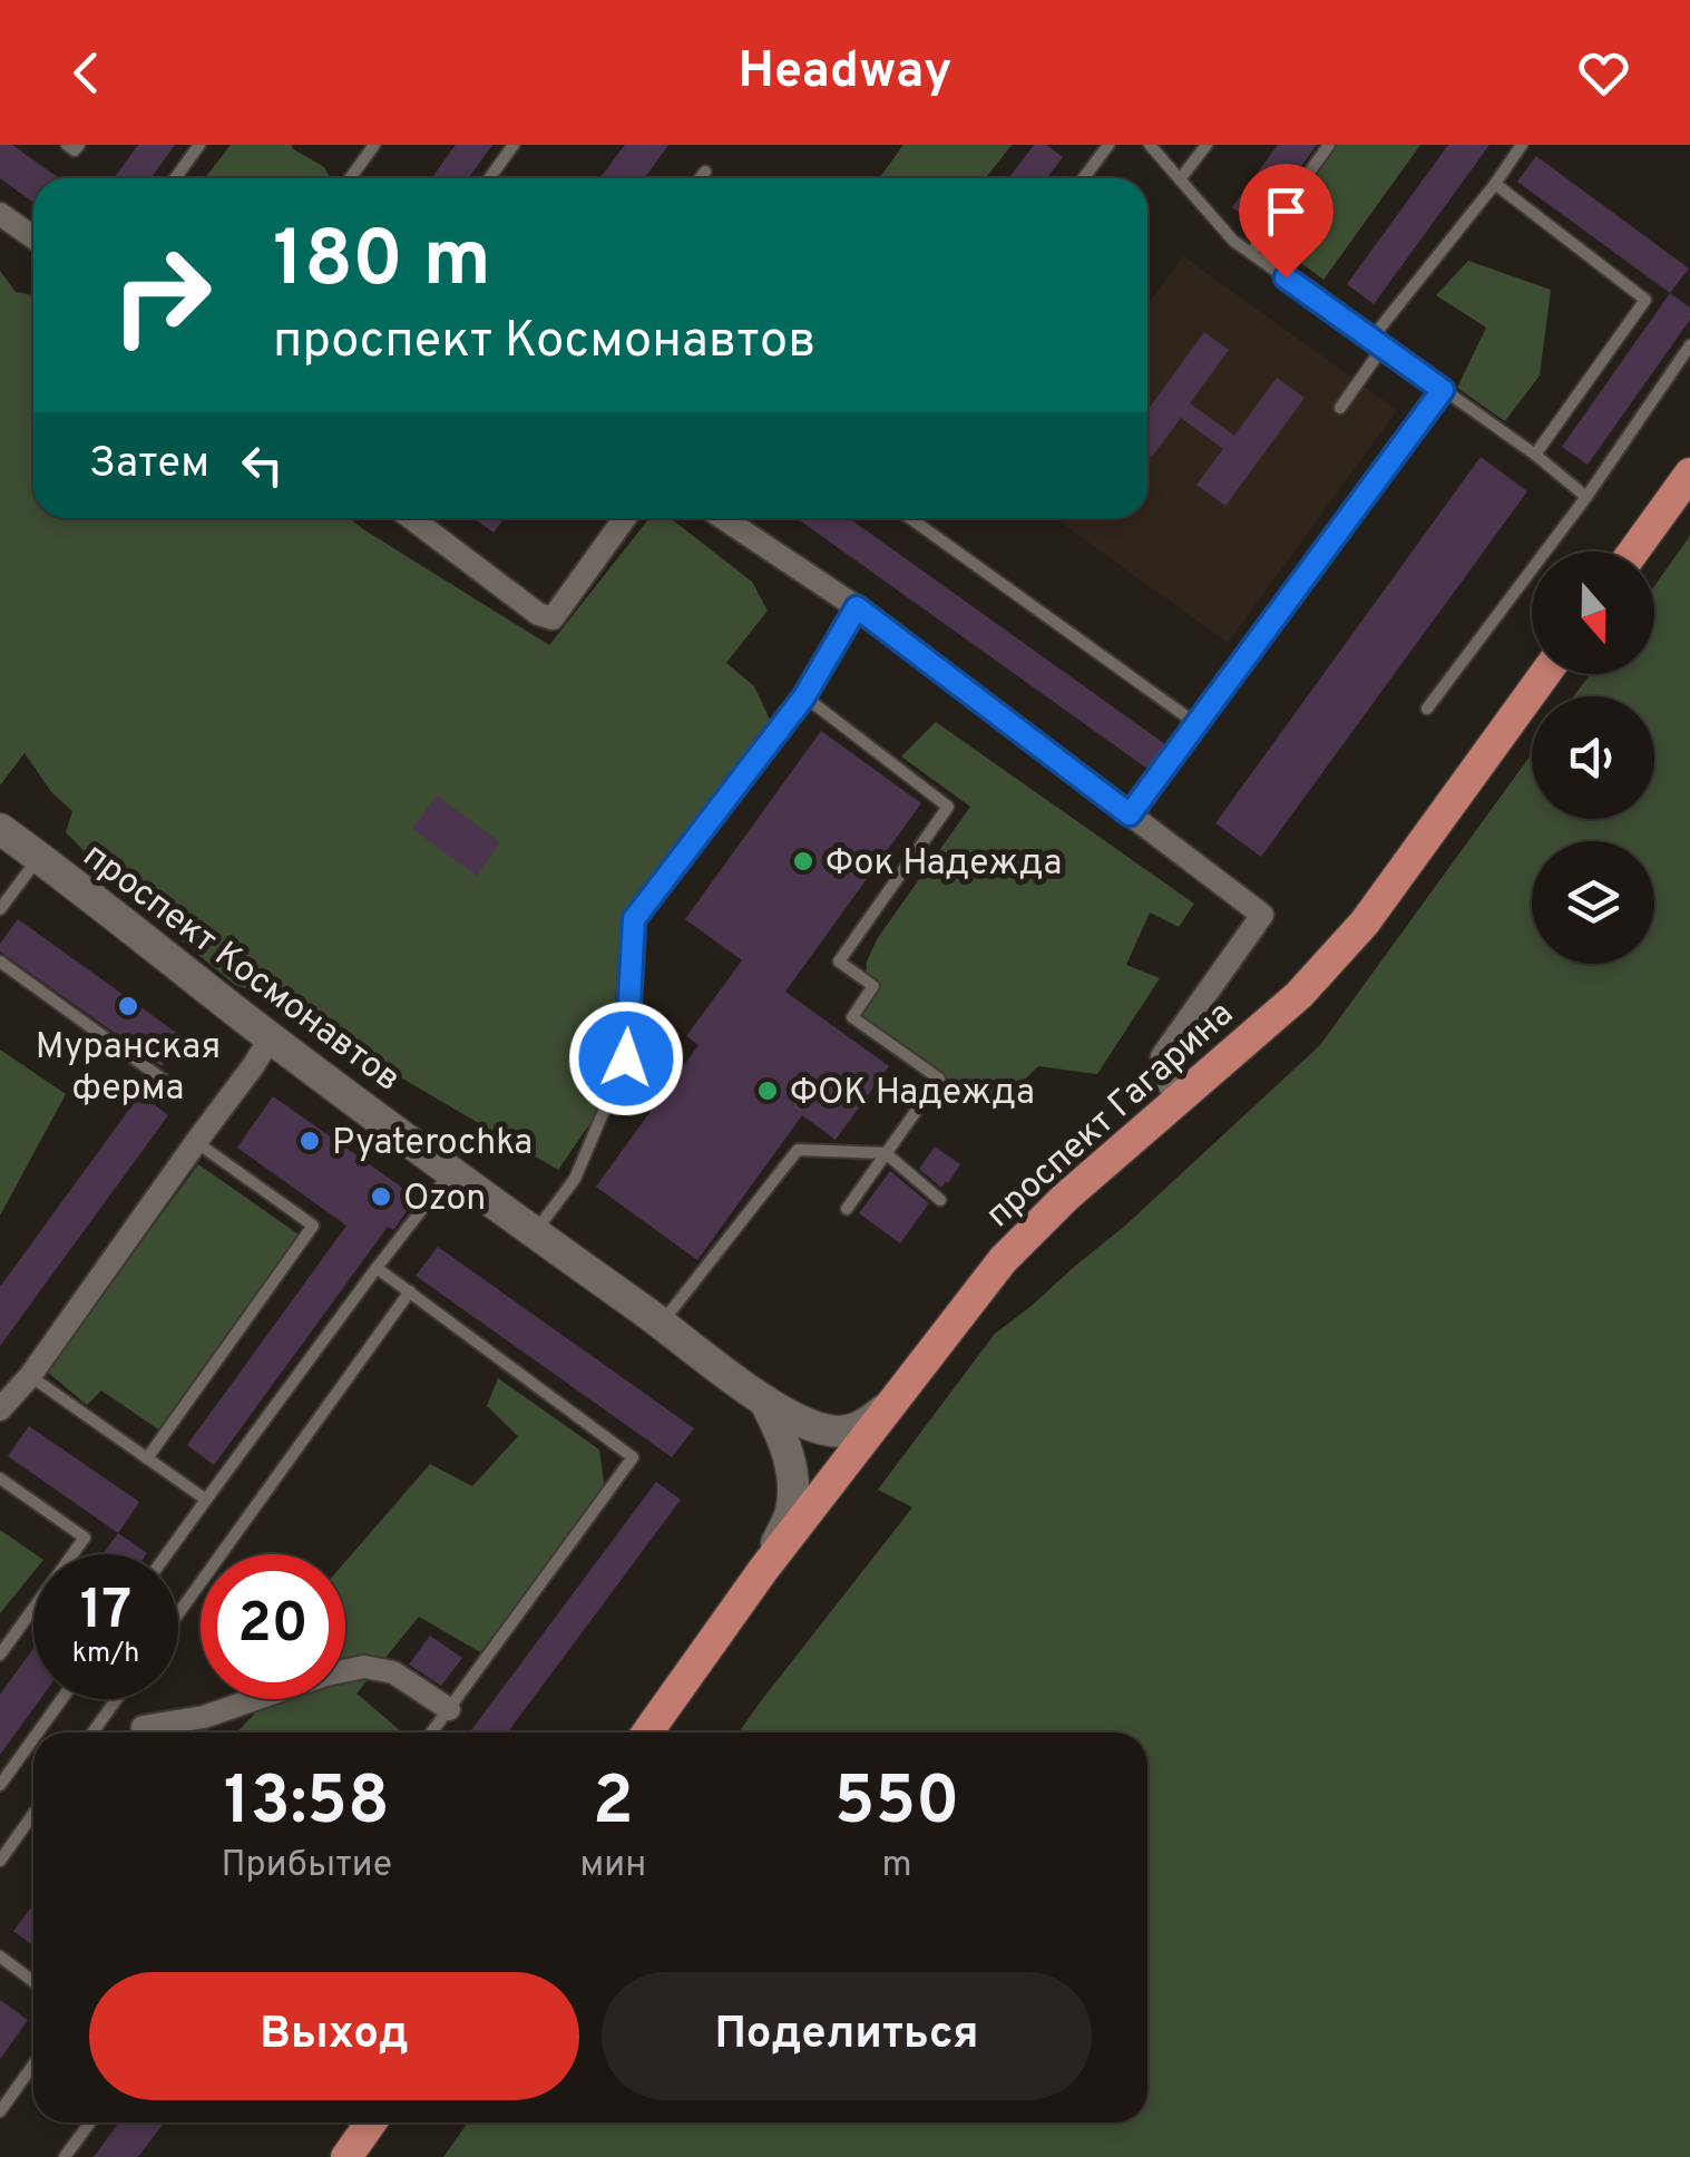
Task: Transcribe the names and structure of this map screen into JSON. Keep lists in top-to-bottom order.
{
  "streets": {
    "main road": ["проспект Космонавтов", "проспект Гагарина"]
  },
  "crossings": [
    ["проспект Космонавтов", "проспект Гагарина"]
  ],
  "places": [
    "Фок Надежда",
    "Муранская ферма",
    "ФОК Надежда",
    "Pyaterochka",
    "Ozon"
  ],
  "north": "bottom",
  "page": {
    "header": "Headway",
    "turn": ["180 m", "проспект Космонавтов"],
    "then": "Затем",
    "speed": "17 km/h",
    "limit": "20",
    "eta": [
      "13:58",
      "Прибытие",
      "2",
      "мин",
      "550",
      "m"
    ],
    "buttons": ["Выход", "Поделиться"]
  }
}
